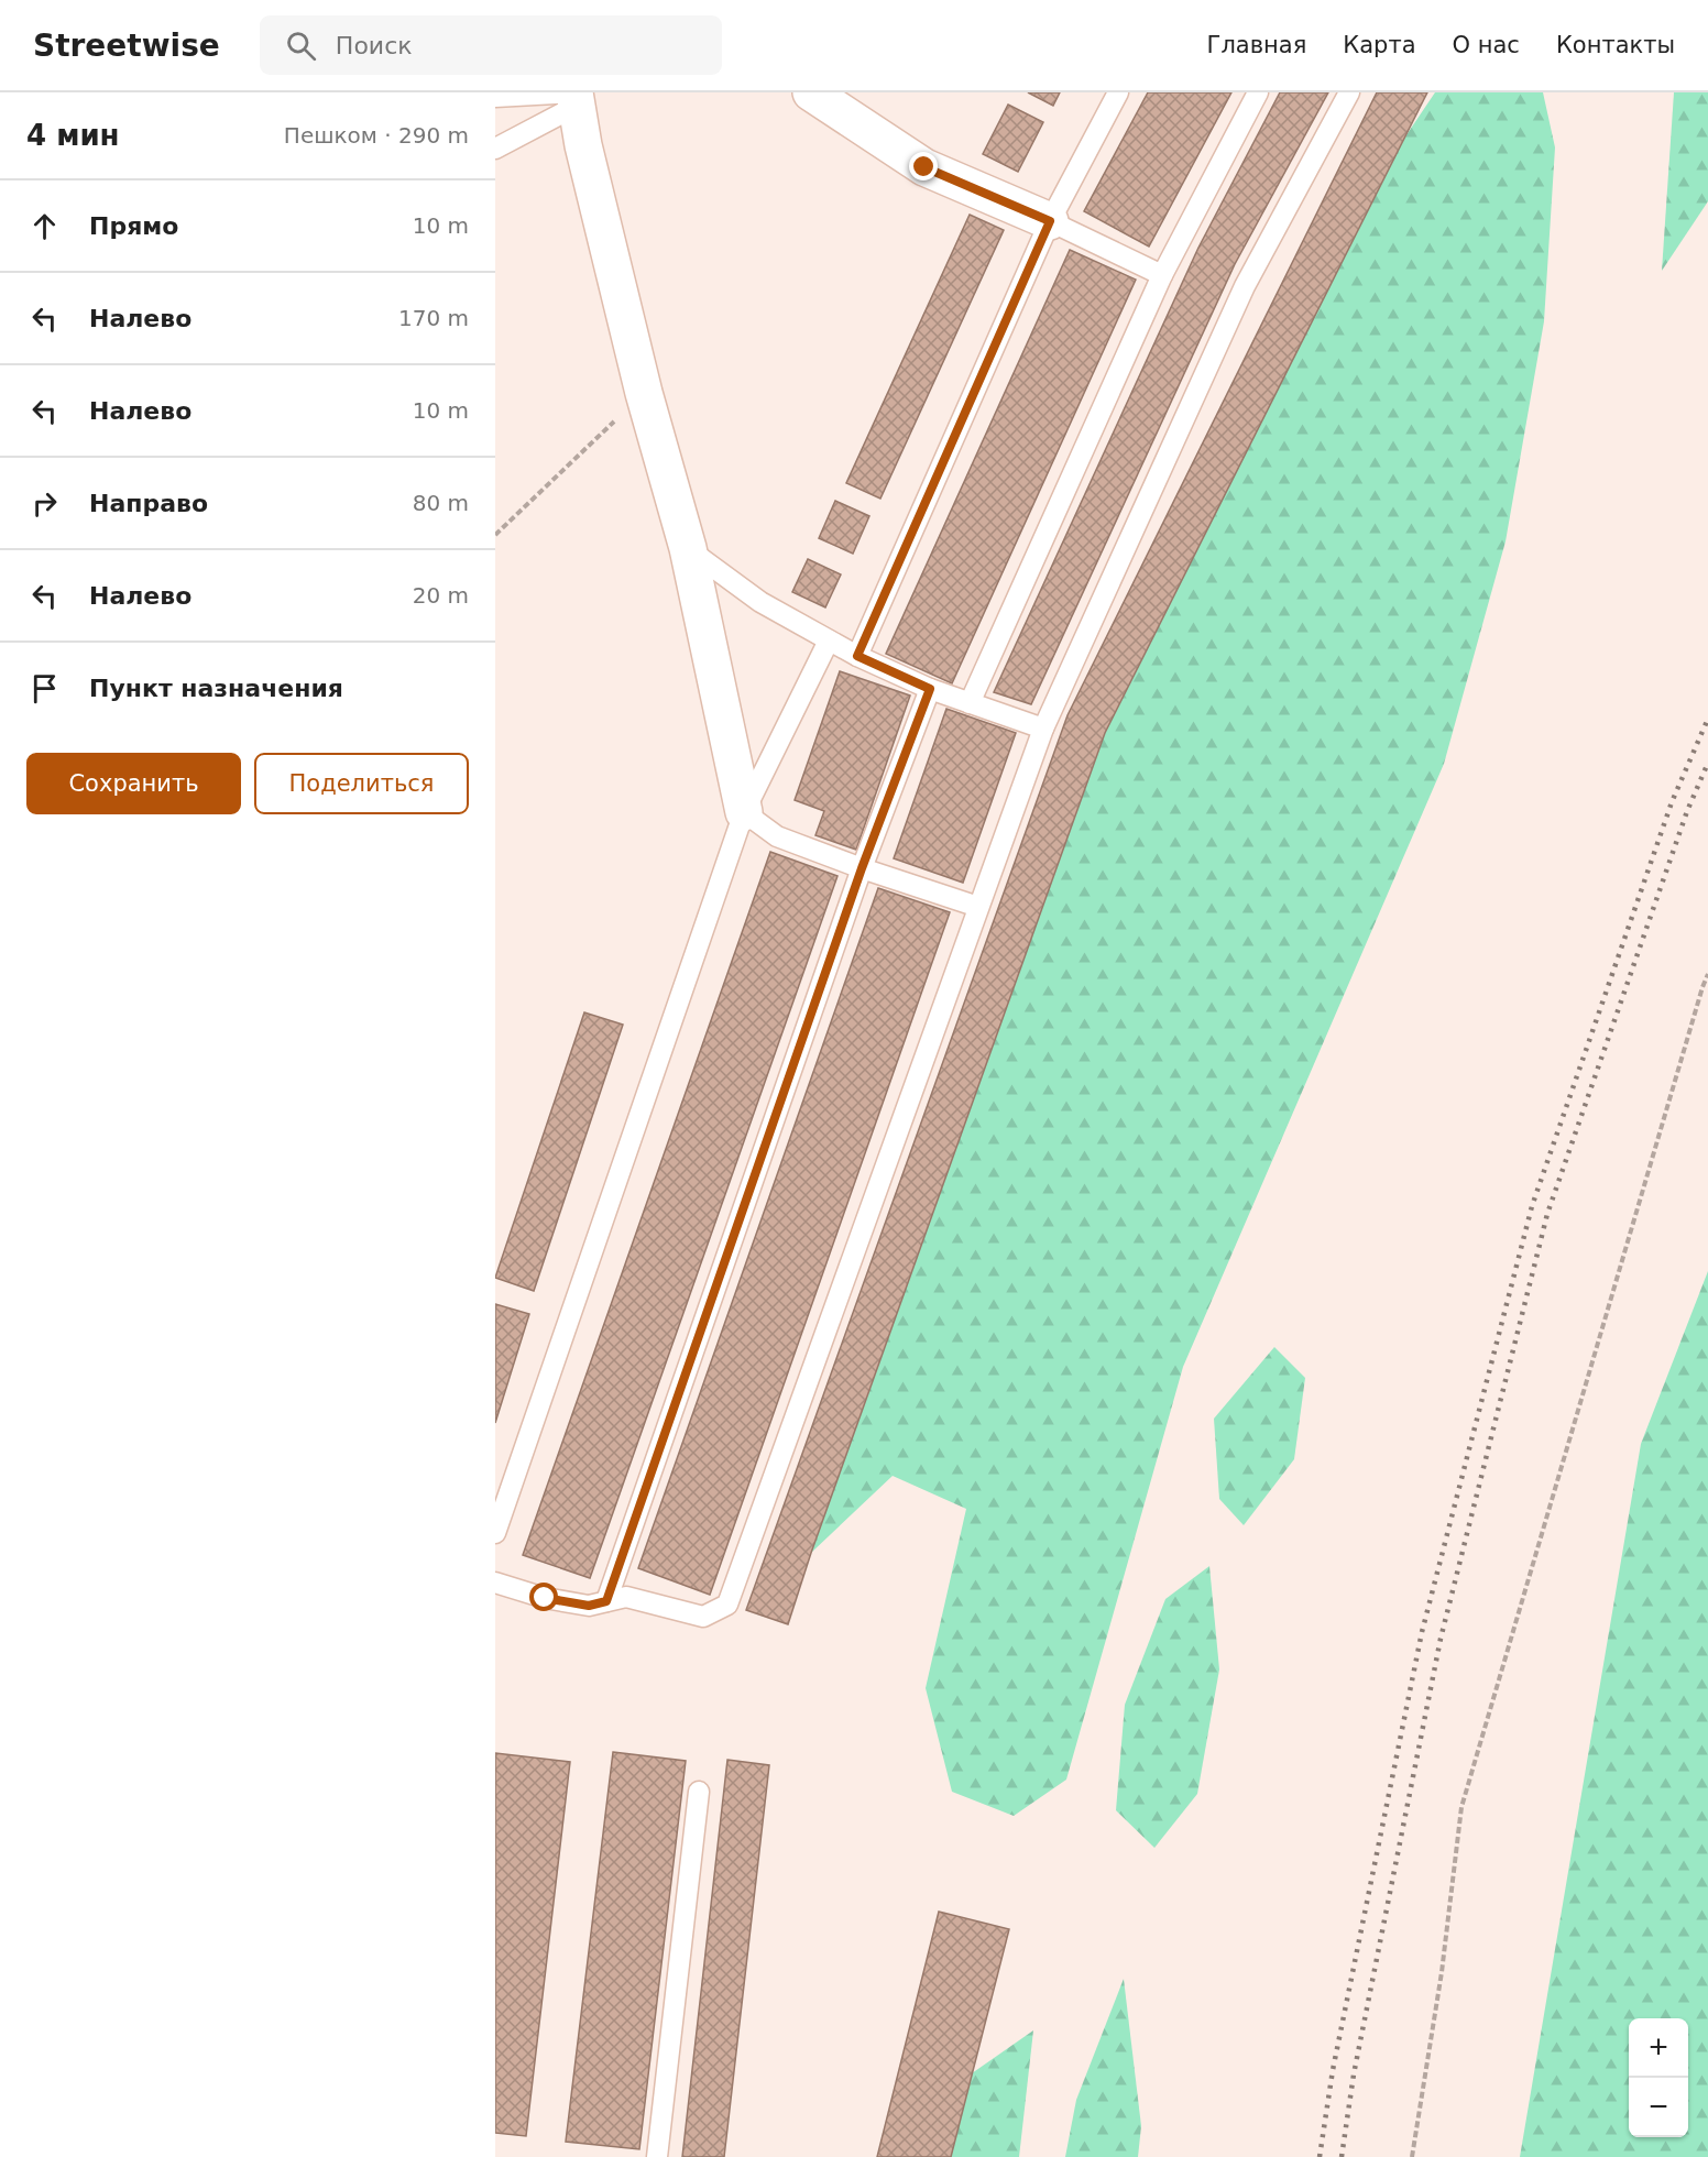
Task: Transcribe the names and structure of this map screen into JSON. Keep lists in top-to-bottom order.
{
  "page": {
    "header": "Streetwise",
    "search": "Поиск",
    "nav": [
      "Главная",
      "Карта",
      "О нас",
      "Контакты"
    ],
    "heading": ["4 мин", "Пешком · 290 m"],
    "list": [
      ["Прямо", "10 m"],
      ["Налево", "170 m"],
      ["Налево", "10 m"],
      ["Направо", "80 m"],
      ["Налево", "20 m"],
      "Пункт назначения"
    ],
    "buttons": ["Сохранить", "Поделиться"],
    "map_buttons": ["+", "−"]
  }
}
